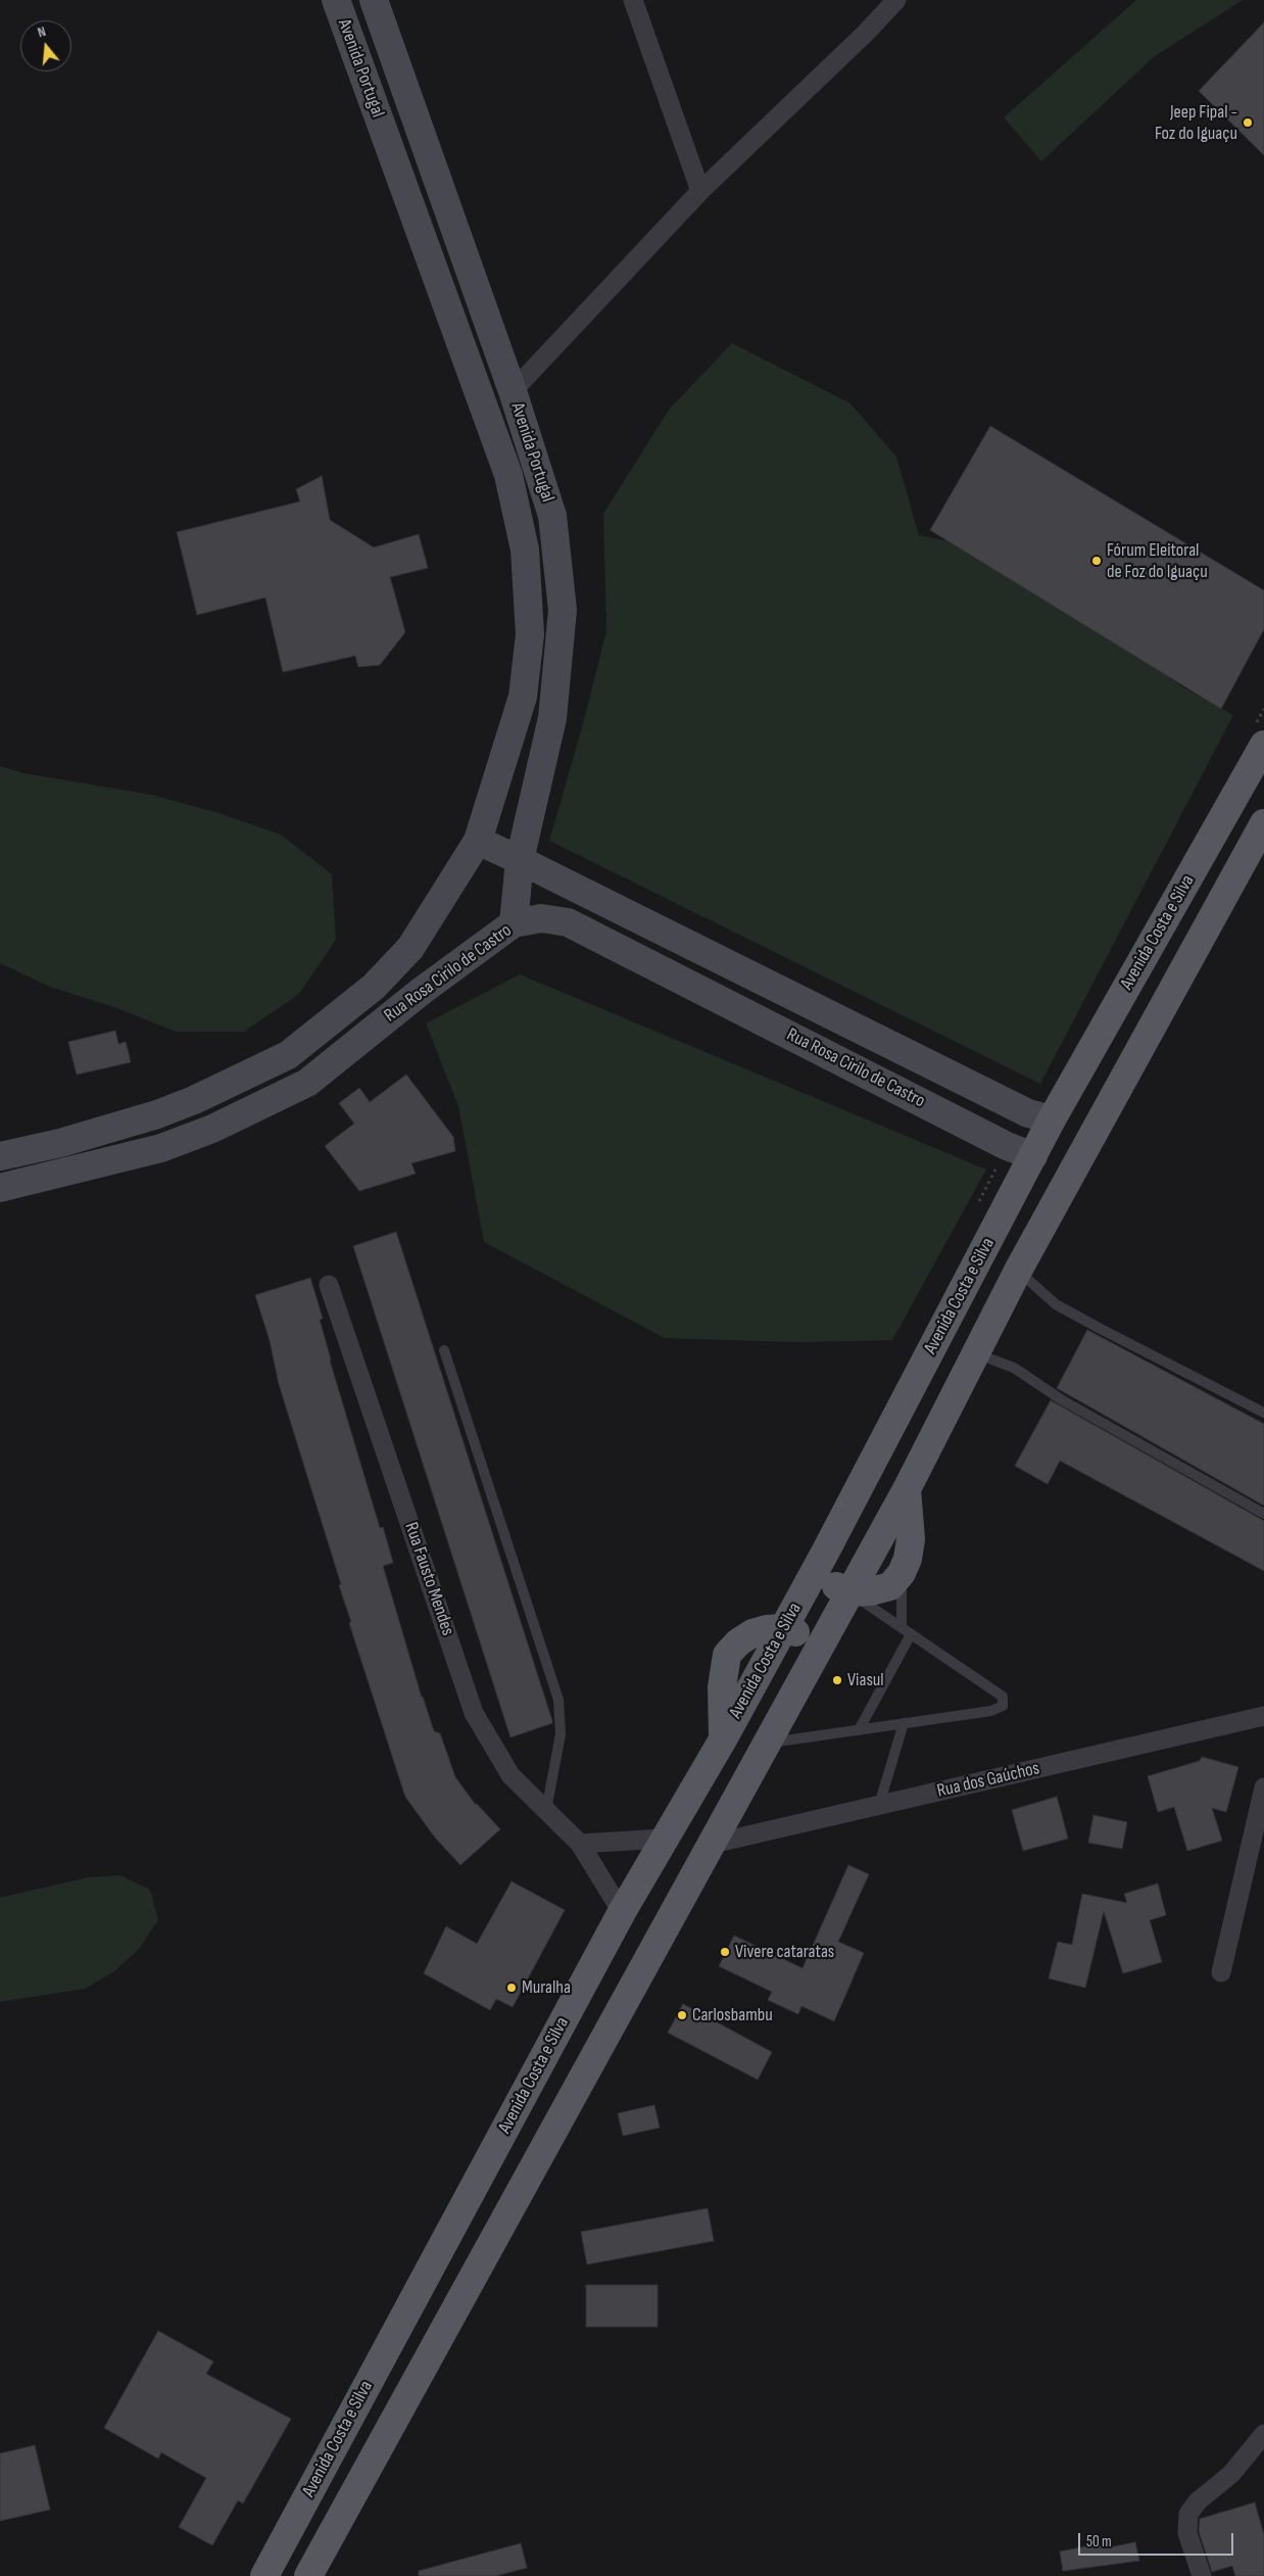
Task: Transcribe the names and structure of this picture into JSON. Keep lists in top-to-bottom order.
{
  "streets": {
    "main road": ["Avenida Portugal", "Avenida Costa e Silva", "Rua Rosa Cirilo de Castro"],
    "street": ["Rua Fausto Mendes", "Rua dos Gaúchos"]
  },
  "crossings": [
    ["Avenida Portugal", "Rua Rosa Cirilo de Castro"],
    ["Avenida Costa e Silva", "Rua Rosa Cirilo de Castro"],
    ["Avenida Costa e Silva", "Rua Fausto Mendes"]
  ],
  "places": [
    "Jeep Fipal - Foz do Iguaçu",
    "Fórum Eleitoral de Foz do Iguaçu",
    "Viasul",
    "Vivere cataratas",
    "Muralha",
    "Carlosbambu"
  ],
  "scale_bar": "50 m",
  "north": "top"
}
